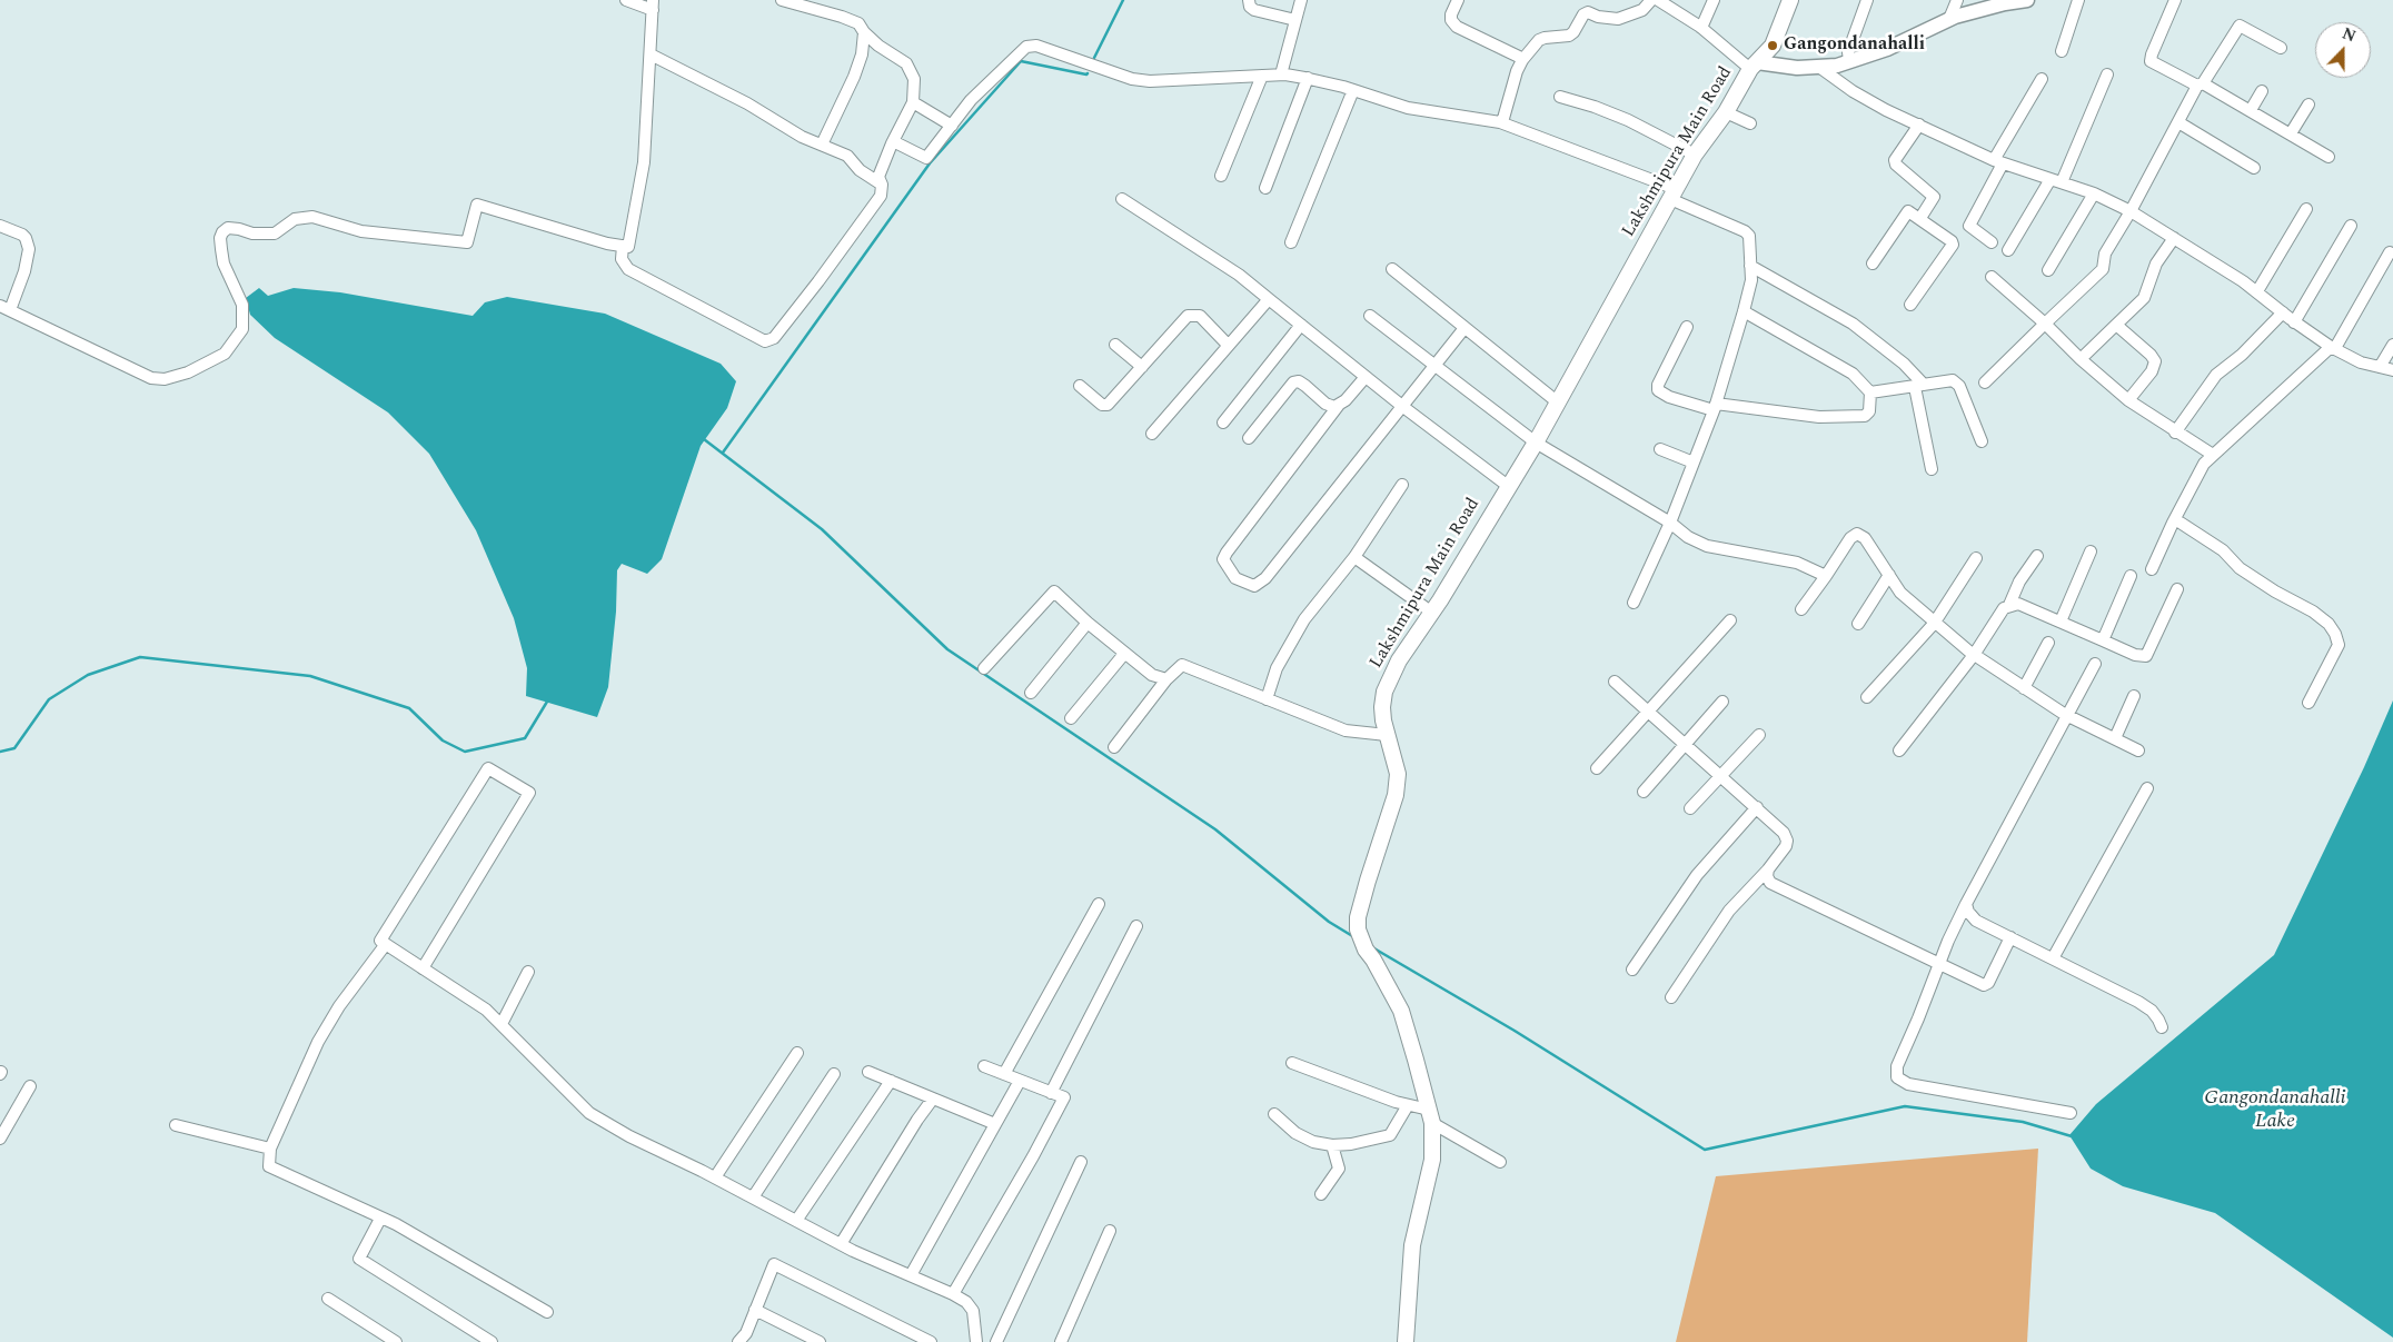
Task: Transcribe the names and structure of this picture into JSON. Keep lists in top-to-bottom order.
{
  "streets": {
    "main road": ["Lakshmipura Main Road"]
  },
  "water": ["Gangondanahalli Lake"],
  "places": ["Gangondanahalli"],
  "north": "top"
}
